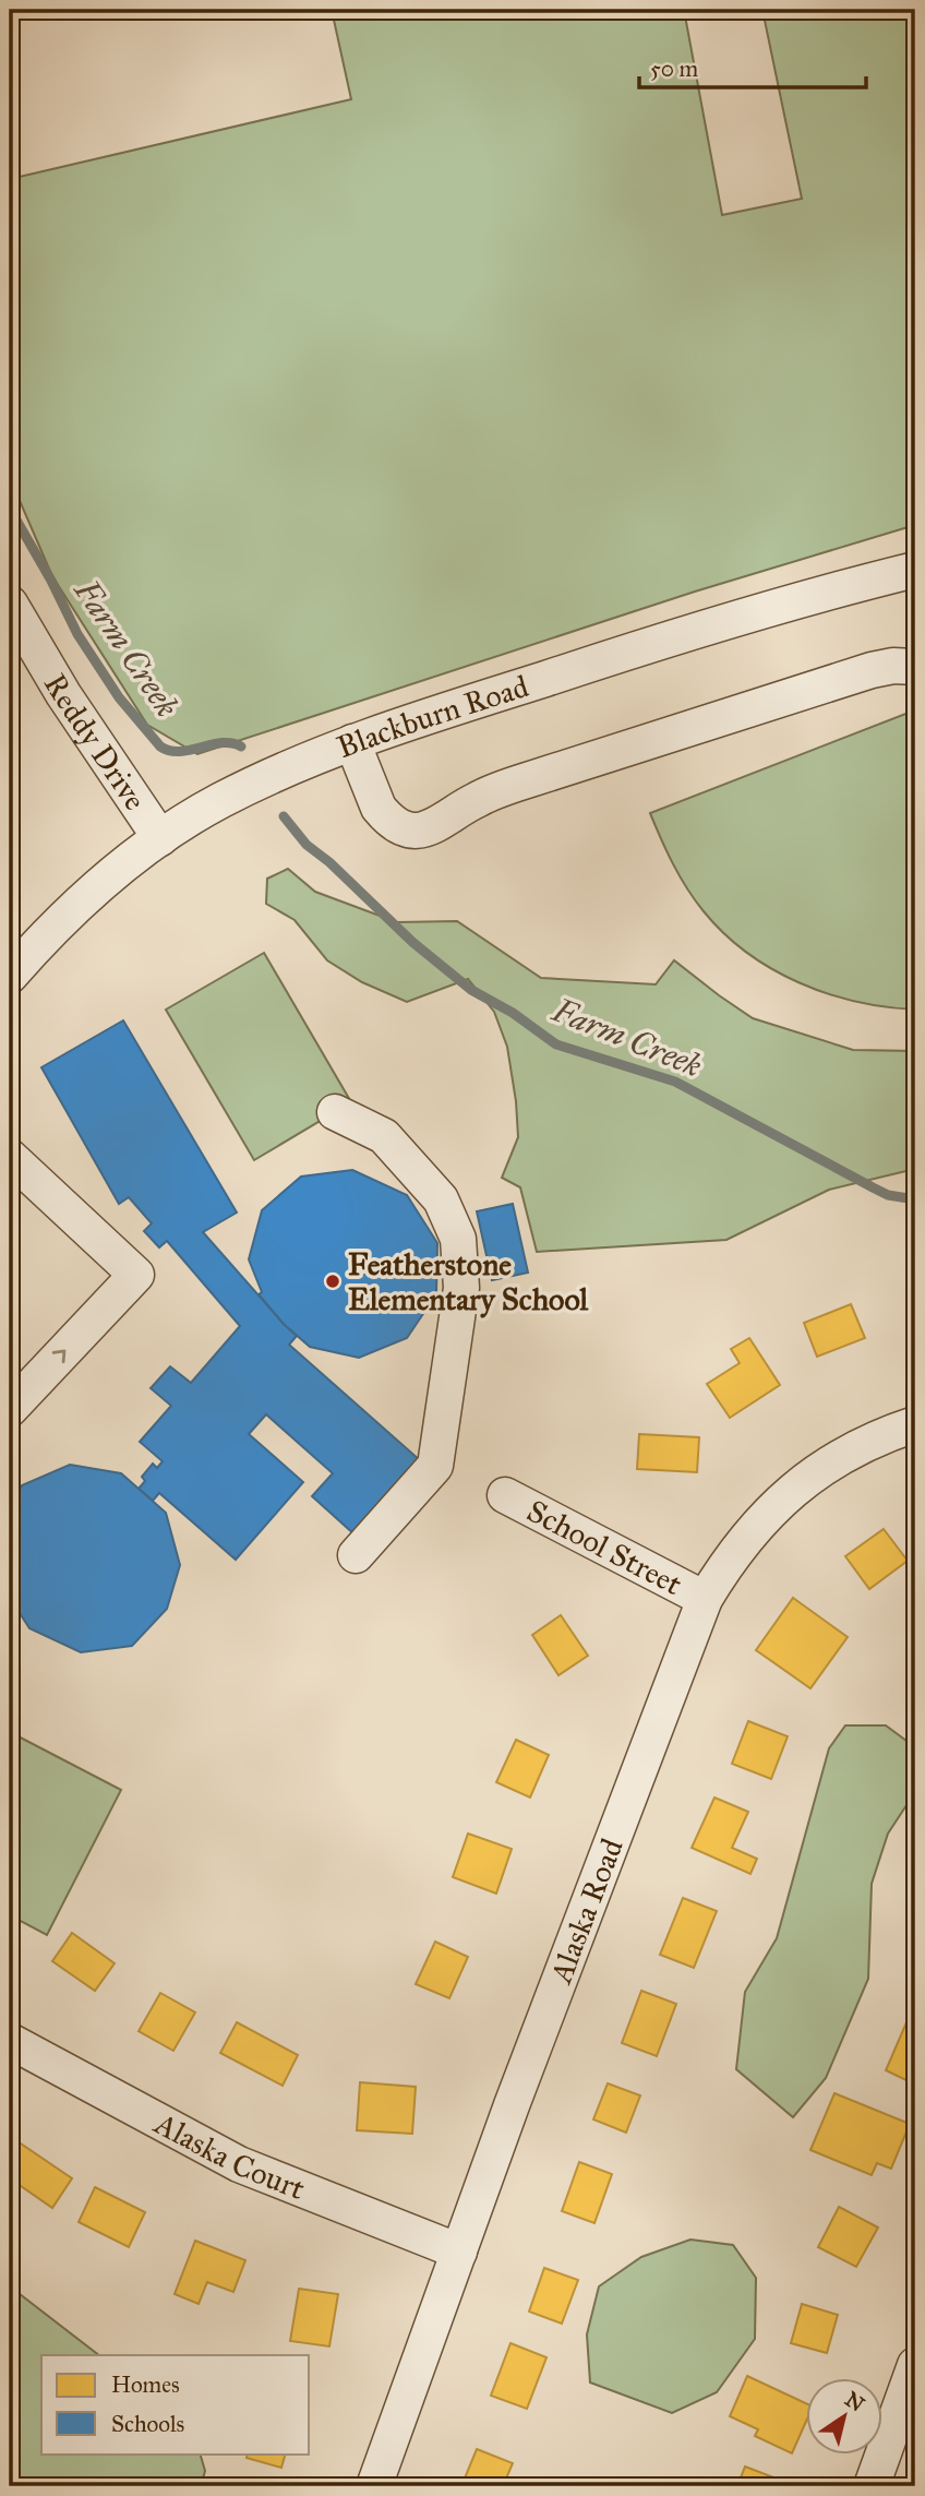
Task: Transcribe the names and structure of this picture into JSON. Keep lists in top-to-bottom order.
{
  "streets": {
    "street": [
      "Blackburn Road",
      "Reddy Drive",
      "School Street",
      "Alaska Road",
      "Alaska Court"
    ]
  },
  "crossings": [
    ["Blackburn Road", "Reddy Drive"],
    ["School Street", "Alaska Road"],
    ["Alaska Road", "Alaska Court"]
  ],
  "water": ["Farm Creek"],
  "places": ["Featherstone Elementary School"],
  "legend": ["Homes", "Schools"],
  "scale_bar": "50 m",
  "north": "top right"
}
